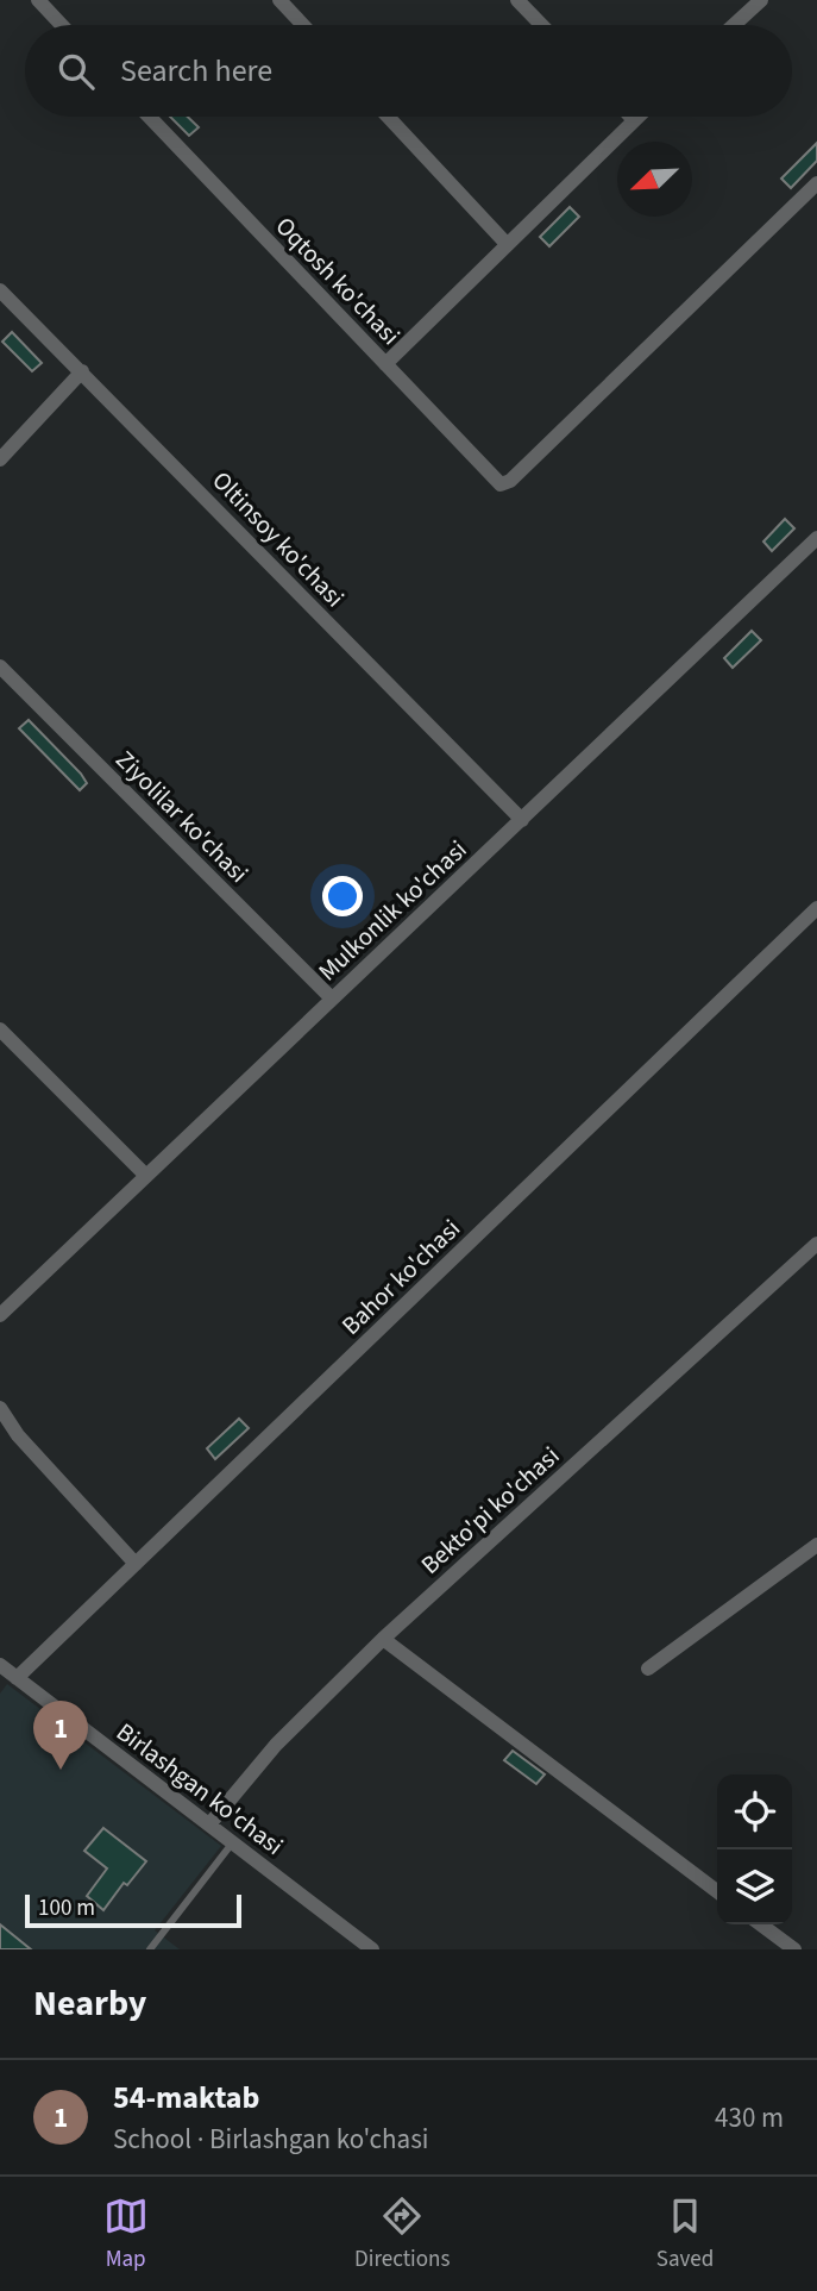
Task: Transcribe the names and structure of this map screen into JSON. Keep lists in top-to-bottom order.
{
  "streets": {
    "street": [
      "Oqtosh ko'chasi",
      "Oltinsoy ko'chasi",
      "Ziyolilar ko'chasi",
      "Mulkonlik ko'chasi",
      "Bahor ko'chasi",
      "Bekto'pi ko'chasi",
      "Birlashgan ko'chasi"
    ]
  },
  "crossings": [
    ["Oltinsoy ko'chasi", "Mulkonlik ko'chasi"],
    ["Ziyolilar ko'chasi", "Mulkonlik ko'chasi"],
    ["Bahor ko'chasi", "Birlashgan ko'chasi"],
    ["Bekto'pi ko'chasi", "Birlashgan ko'chasi"]
  ],
  "scale_bar": "100 m",
  "north": "bottom left",
  "page": {
    "search": "Search here",
    "pins": "1",
    "scale": "100 m",
    "heading": "Nearby",
    "list": [
      {
        "mark": "1",
        "name": "54-maktab",
        "note": "School · Birlashgan ko'chasi",
        "value": "430 m"
      }
    ],
    "nav": ["Map", "Directions", "Saved"]
  }
}
